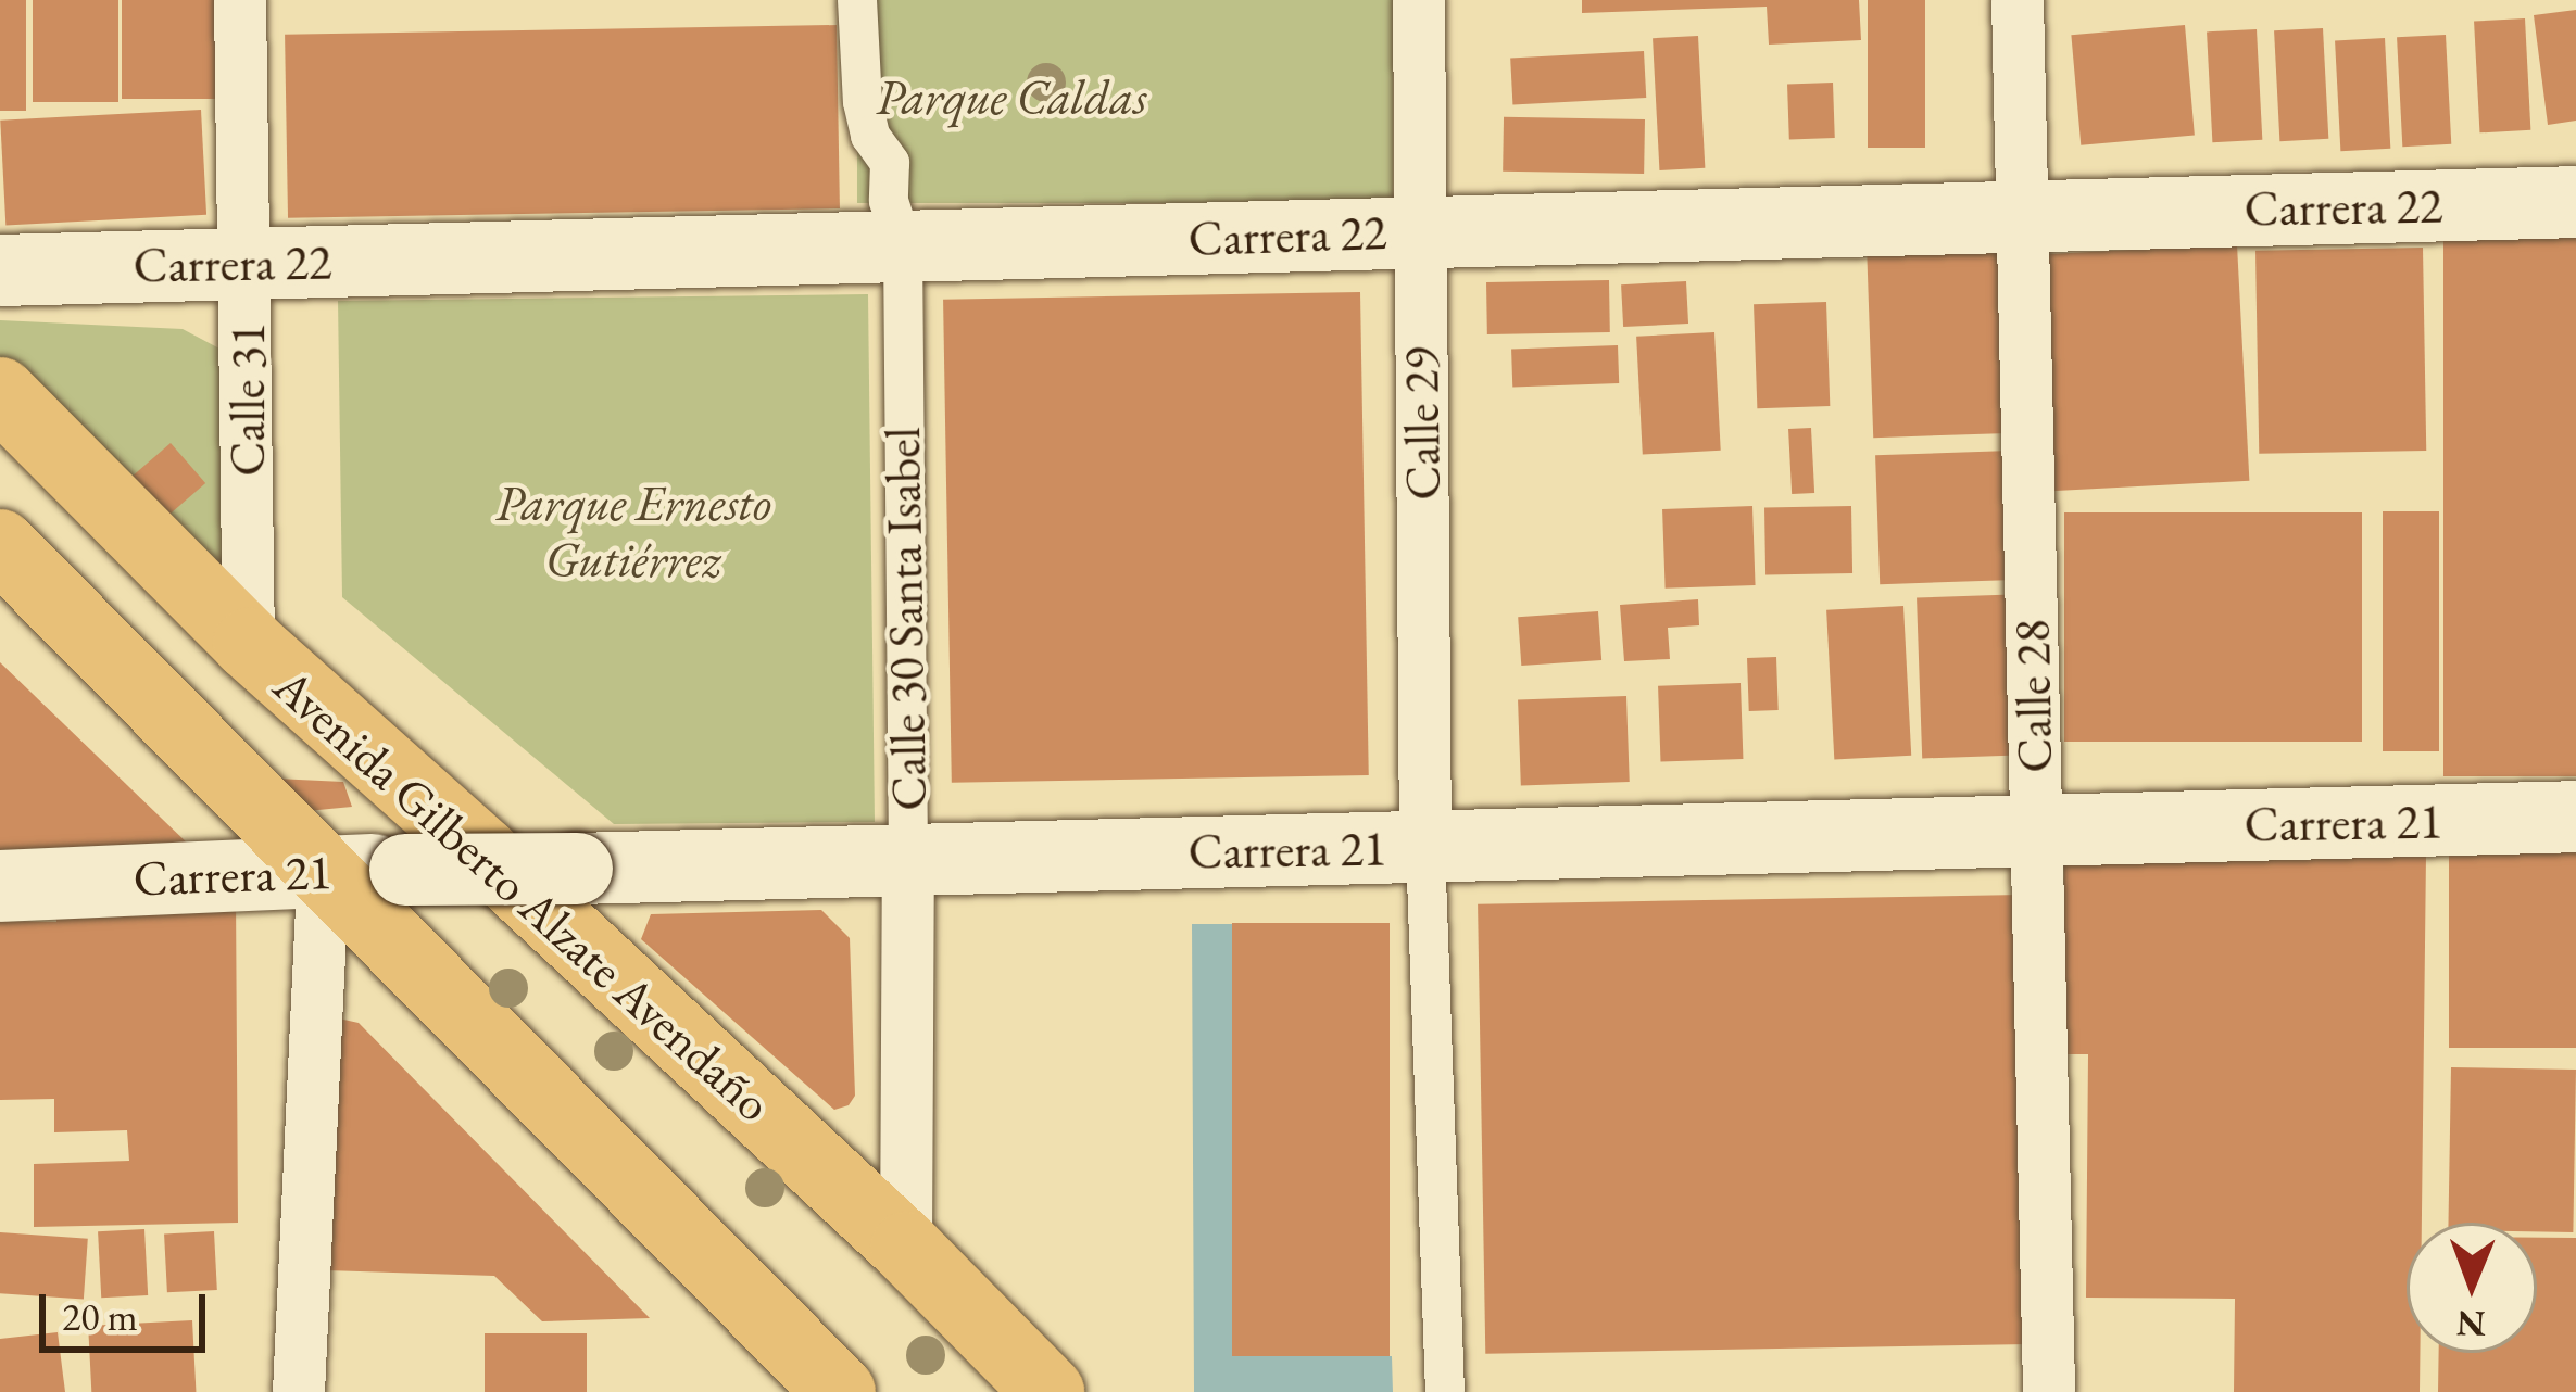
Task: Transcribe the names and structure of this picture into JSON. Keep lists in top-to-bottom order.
{
  "streets": {
    "main road": ["Carrera 22", "Carrera 21", "Avenida Gilberto Alzate Avendaño"],
    "street": [
      "Calle 31",
      "Calle 29",
      "Calle 30 Santa Isabel",
      "Calle 28"
    ]
  },
  "crossings": [
    ["Carrera 22", "Calle 31"],
    ["Carrera 22", "Calle 29"],
    ["Carrera 22", "Calle 30 Santa Isabel"],
    ["Carrera 22", "Calle 28"],
    ["Calle 31", "Avenida Gilberto Alzate Avendaño"],
    ["Calle 29", "Carrera 21"],
    ["Calle 30 Santa Isabel", "Carrera 21"],
    ["Calle 30 Santa Isabel", "Avenida Gilberto Alzate Avendaño"],
    ["Calle 28", "Carrera 21"]
  ],
  "parks": ["Parque Caldas", "Parque Ernesto Gutiérrez"],
  "scale_bar": "20 m",
  "north": "bottom"
}
